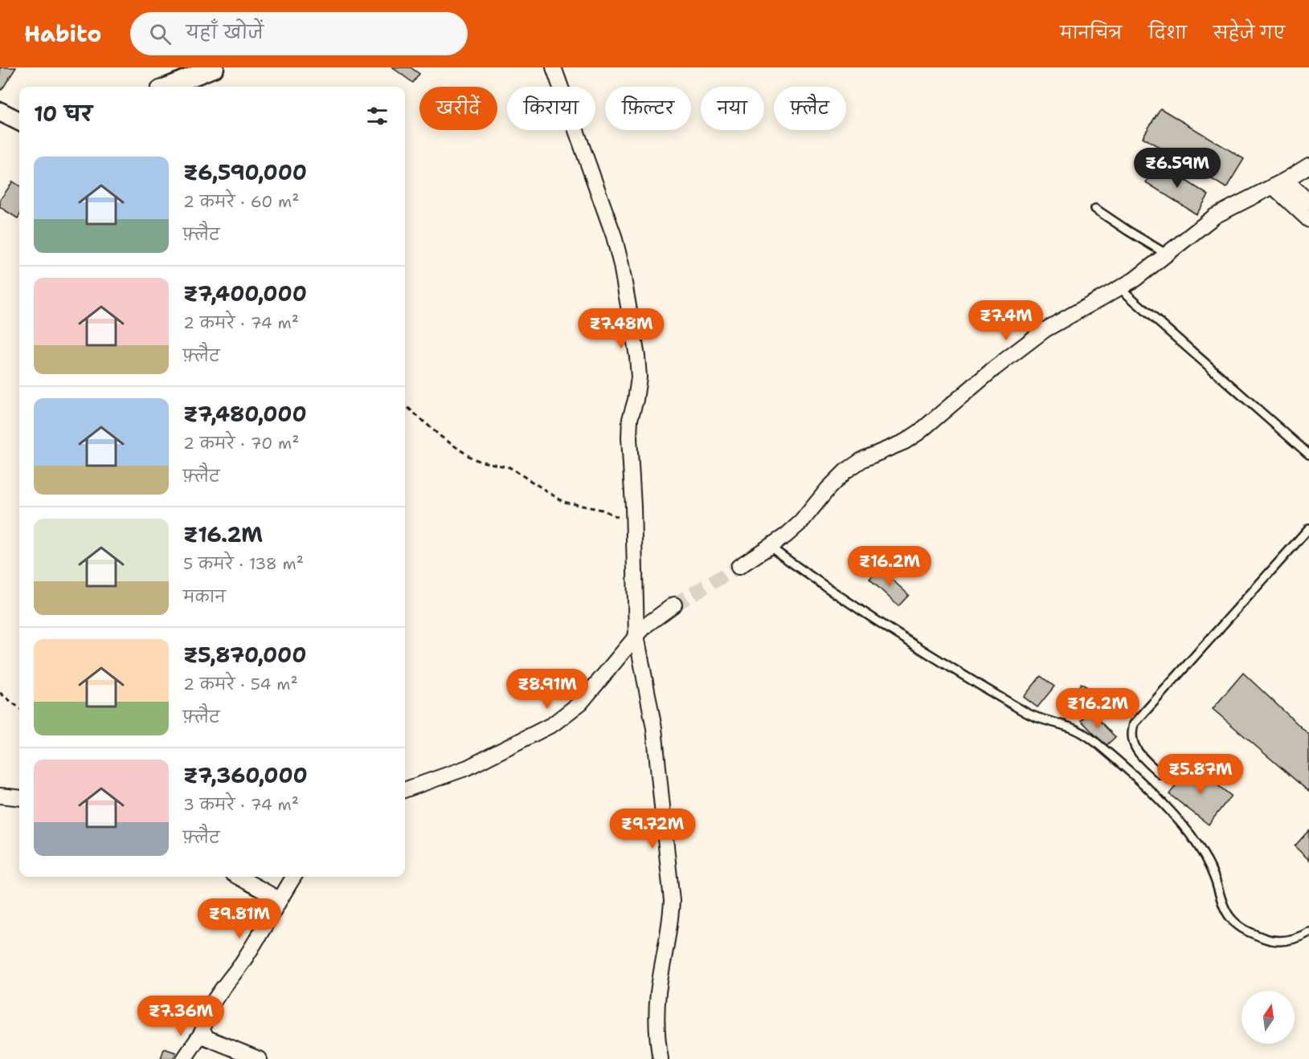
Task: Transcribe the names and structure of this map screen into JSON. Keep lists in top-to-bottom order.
{
  "north": "top",
  "page": {
    "header": "Habito",
    "search": "यहाँ खोजें",
    "nav": ["मानचित्र", "दिशा", "सहेजे गए"],
    "chip": [
      "खरीदें",
      "किराया",
      "फ़िल्टर",
      "नया",
      "फ़्लैट"
    ],
    "heading": "10 घर",
    "list": [
      {
        "name": "₹6,590,000",
        "note": "2 कमरे · 60 m² · फ़्लैट"
      },
      {
        "name": "₹7,400,000",
        "note": "2 कमरे · 74 m² · फ़्लैट"
      },
      {
        "name": "₹7,480,000",
        "note": "2 कमरे · 70 m² · फ़्लैट"
      },
      {
        "name": "₹16.2M",
        "note": "5 कमरे · 138 m² · मकान"
      },
      {
        "name": "₹5,870,000",
        "note": "2 कमरे · 54 m² · फ़्लैट"
      },
      {
        "name": "₹7,360,000",
        "note": "3 कमरे · 74 m² · फ़्लैट"
      }
    ],
    "price": [
      "₹6.59M",
      "₹7.4M",
      "₹7.48M",
      "₹16.2M",
      "₹8.91M",
      "₹16.2M",
      "₹5.87M",
      "₹9.72M",
      "₹9.81M",
      "₹7.36M"
    ]
  }
}
